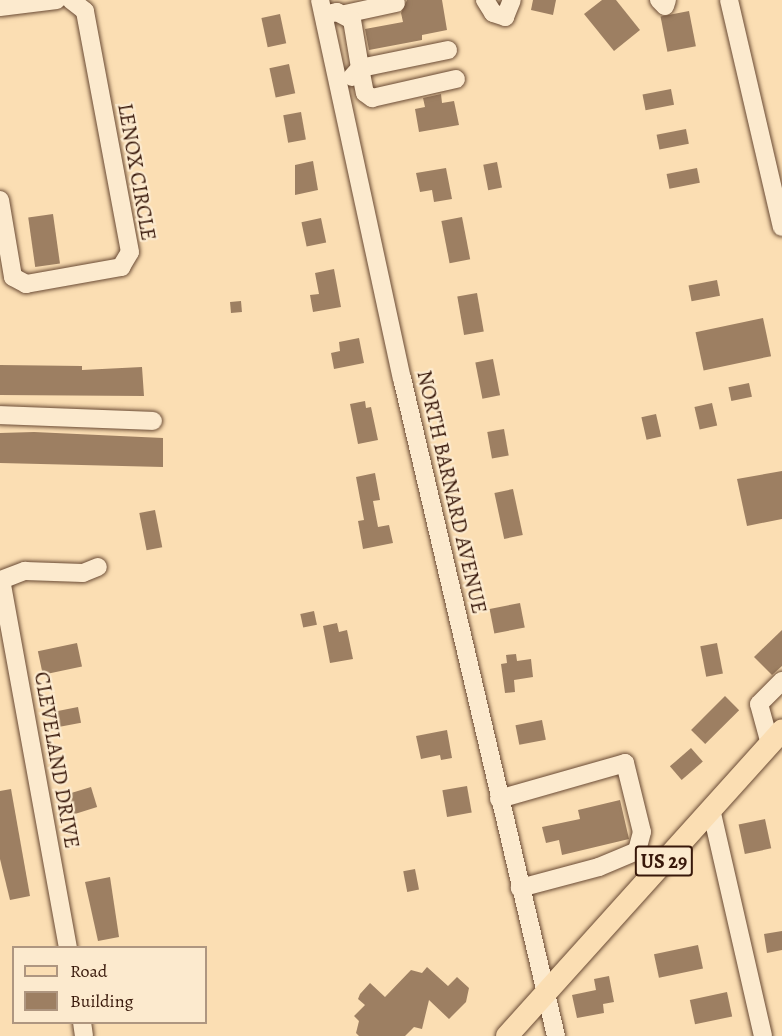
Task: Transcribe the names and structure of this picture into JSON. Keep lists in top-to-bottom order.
{
  "streets": {
    "main road": ["US 29"],
    "street": ["LENOX CIRCLE", "NORTH BARNARD AVENUE", "CLEVELAND DRIVE"]
  },
  "crossings": [
    ["NORTH BARNARD AVENUE", "US 29"]
  ],
  "legend": ["Road", "Building"]
}
